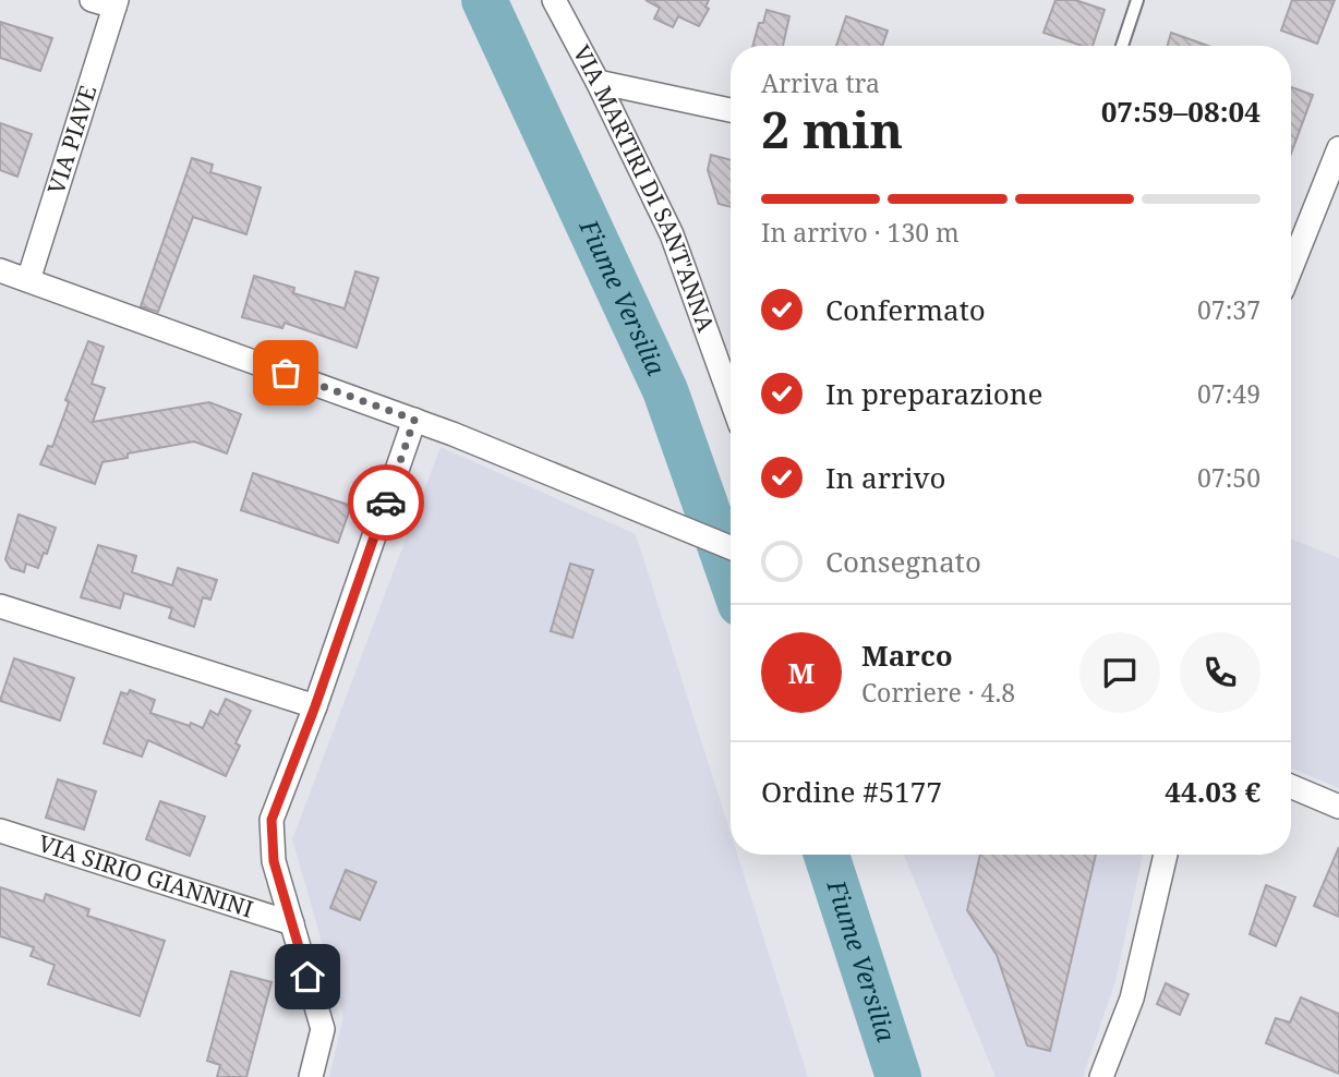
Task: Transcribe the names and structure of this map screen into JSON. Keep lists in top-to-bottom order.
{
  "streets": {
    "street": ["VIA PIAVE", "VIA MARTIRI DI SANT'ANNA", "VIA SIRIO GIANNINI"]
  },
  "water": ["Fiume Versilia"],
  "page": {
    "heading": ["2 min", "Arriva tra", "07:59–08:04"],
    "panel": [
      "Marco",
      "Corriere · 4.8",
      "Ordine #5177",
      "44.03 €"
    ],
    "bar": "In arrivo · 130 m",
    "list": [
      ["Confermato", "07:37"],
      ["In preparazione", "07:49"],
      ["In arrivo", "07:50"],
      "Consegnato"
    ],
    "round": "M"
  }
}
